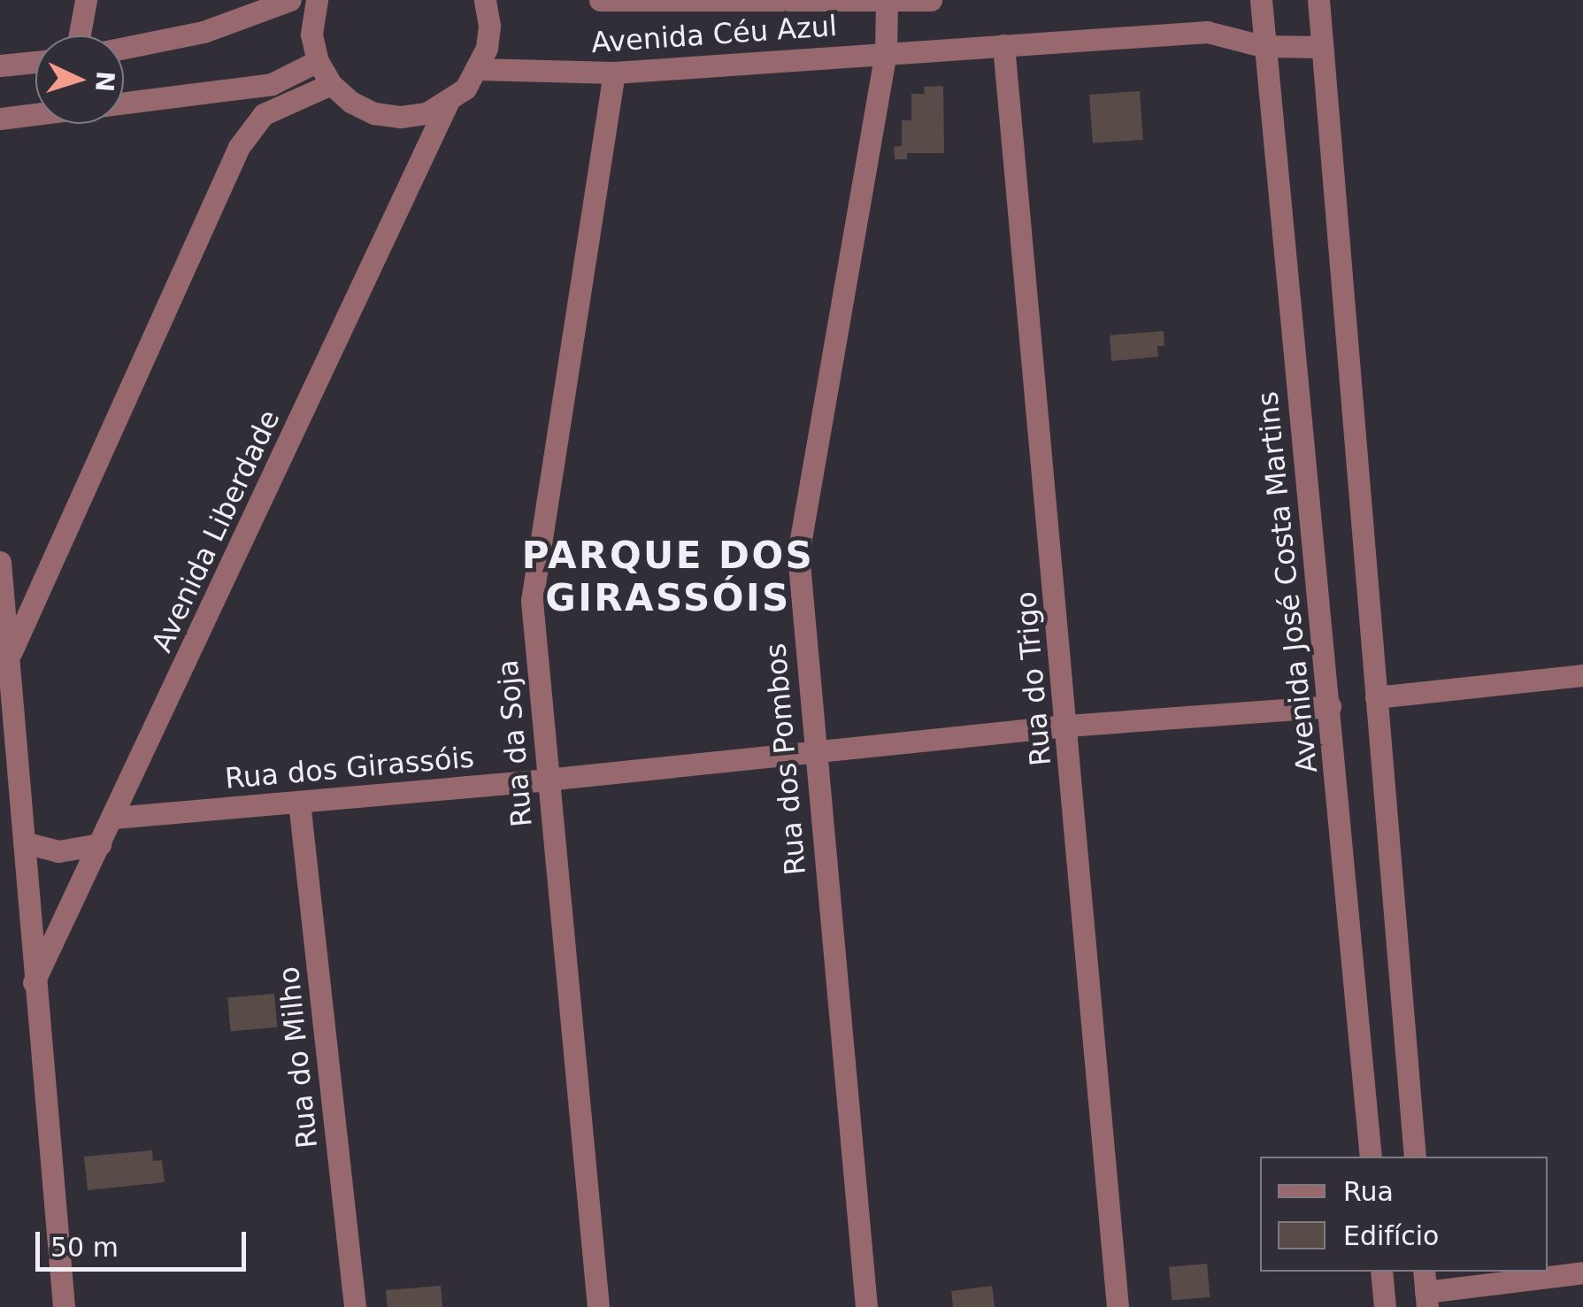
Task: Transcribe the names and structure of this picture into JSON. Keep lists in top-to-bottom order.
{
  "streets": {
    "street": [
      "Avenida Céu Azul",
      "Avenida Liberdade",
      "Avenida José Costa Martins",
      "Rua do Trigo",
      "Rua da Soja",
      "Rua dos Pombos",
      "Rua dos Girassóis",
      "Rua do Milho"
    ]
  },
  "crossings": [
    ["Avenida Céu Azul", "Avenida José Costa Martins"],
    ["Avenida Céu Azul", "Rua do Trigo"],
    ["Avenida Céu Azul", "Rua da Soja"],
    ["Avenida Céu Azul", "Rua dos Pombos"],
    ["Avenida Liberdade", "Rua dos Girassóis"],
    ["Avenida José Costa Martins", "Rua dos Girassóis"],
    ["Rua do Trigo", "Rua dos Girassóis"],
    ["Rua da Soja", "Rua dos Girassóis"],
    ["Rua dos Pombos", "Rua dos Girassóis"],
    ["Rua dos Girassóis", "Rua do Milho"]
  ],
  "districts": ["PARQUE DOS GIRASSÓIS"],
  "legend": ["Rua", "Edifício"],
  "scale_bar": "50 m",
  "north": "right"
}
